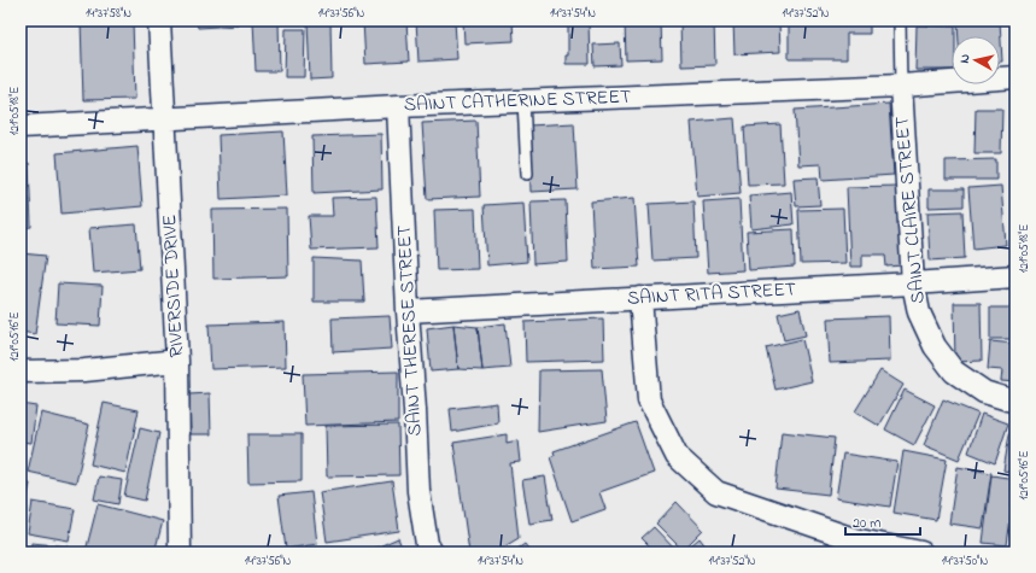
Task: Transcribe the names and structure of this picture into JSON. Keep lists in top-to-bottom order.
{
  "streets": {
    "street": [
      "SAINT CATHERINE STREET",
      "SAINT CLAIRE STREET",
      "RIVERSIDE DRIVE",
      "SAINT RITA STREET",
      "SAINT THERESE STREET"
    ]
  },
  "crossings": [
    ["SAINT CATHERINE STREET", "SAINT CLAIRE STREET"],
    ["SAINT CATHERINE STREET", "RIVERSIDE DRIVE"],
    ["SAINT CATHERINE STREET", "SAINT THERESE STREET"],
    ["SAINT CLAIRE STREET", "SAINT RITA STREET"],
    ["SAINT RITA STREET", "SAINT THERESE STREET"]
  ],
  "scale_bar": "20 m",
  "north": "left",
  "coordinates": [
    "14°37'58\"N",
    "14°37'56\"N",
    "14°37'54\"N",
    "14°37'52\"N",
    "121°05'18\"E",
    "121°05'16\"E",
    "14°37'50\"N"
  ]
}
